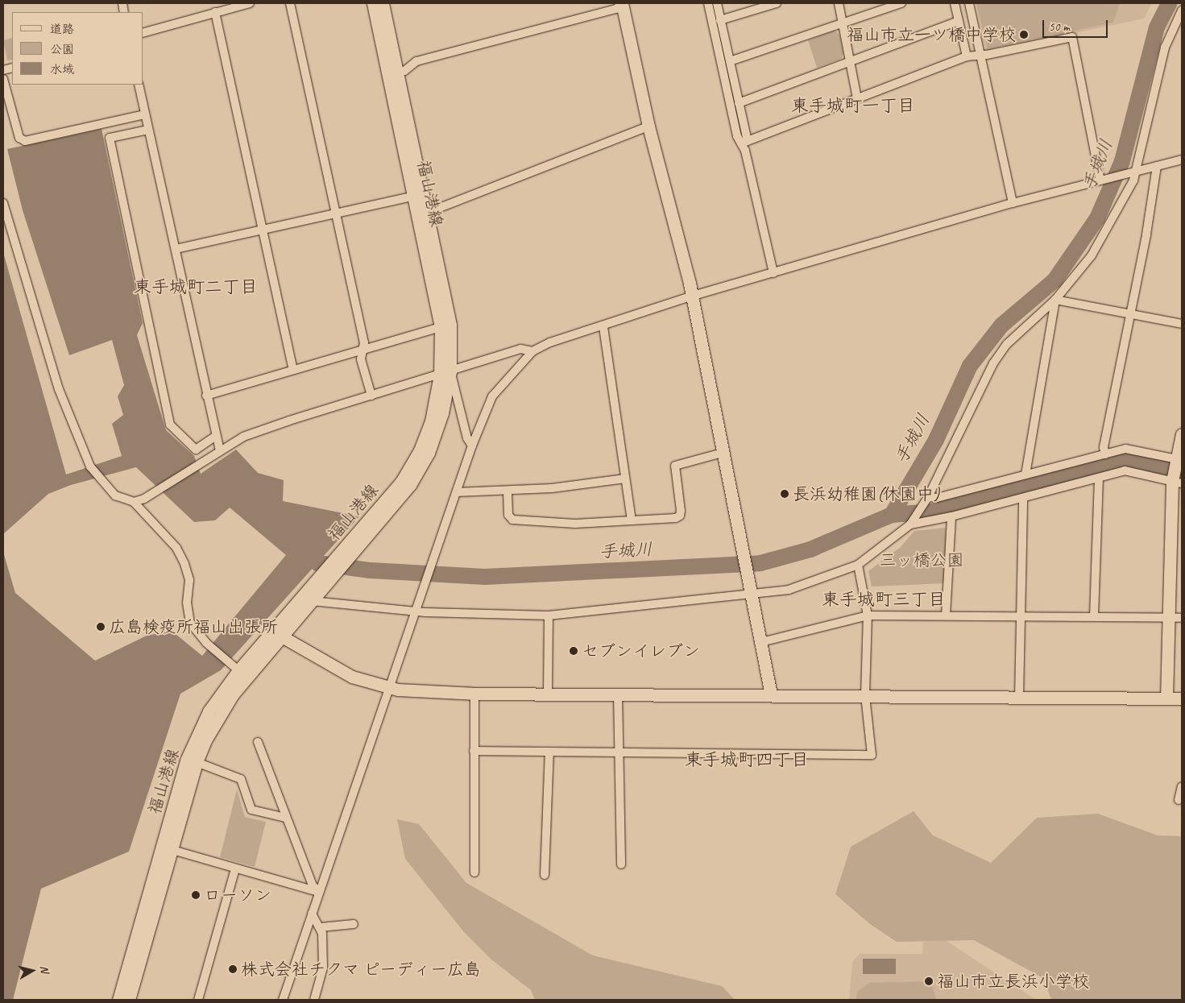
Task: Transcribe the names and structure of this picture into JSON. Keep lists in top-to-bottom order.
{
  "streets": {
    "street": ["福山港線"]
  },
  "districts": [
    "東手城町一丁目",
    "東手城町二丁目",
    "東手城町三丁目",
    "東手城町四丁目"
  ],
  "water": ["手城川"],
  "parks": ["三ッ橋公園"],
  "places": [
    "福山市立一ツ橋中学校",
    "長浜幼稚園(休園中)",
    "広島検疫所福山出張所",
    "セブンイレブン",
    "ローソン",
    "株式会社チクマ ピーディー広島",
    "福山市立長浜小学校"
  ],
  "legend": ["道路", "公園", "水域"],
  "scale_bar": "50 m",
  "north": "right"
}
